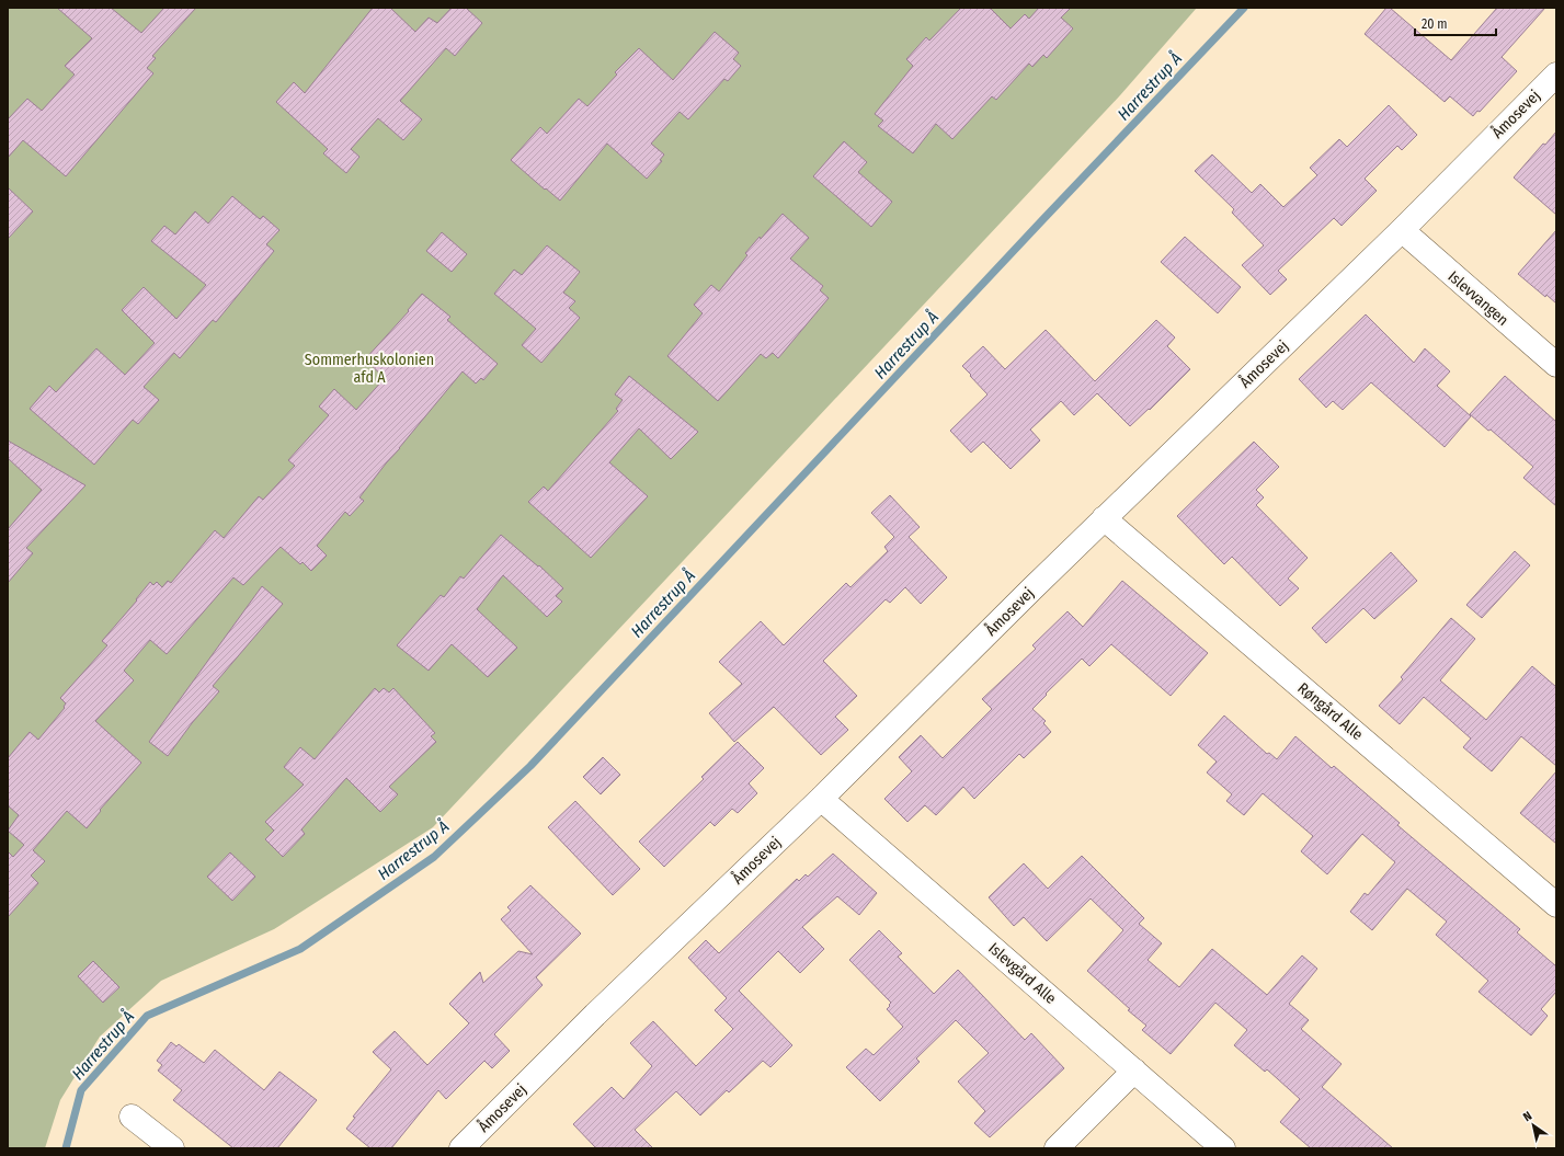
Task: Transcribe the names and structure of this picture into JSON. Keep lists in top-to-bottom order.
{
  "streets": {
    "street": [
      "Åmosevej",
      "Islevvangen",
      "Røngård Alle",
      "Islevgård Alle"
    ]
  },
  "crossings": [
    ["Åmosevej", "Islevvangen"],
    ["Åmosevej", "Røngård Alle"],
    ["Åmosevej", "Islevgård Alle"]
  ],
  "water": ["Harrestrup Å"],
  "parks": ["Sommerhuskolonien afd A"],
  "scale_bar": "20 m",
  "north": "top left"
}
